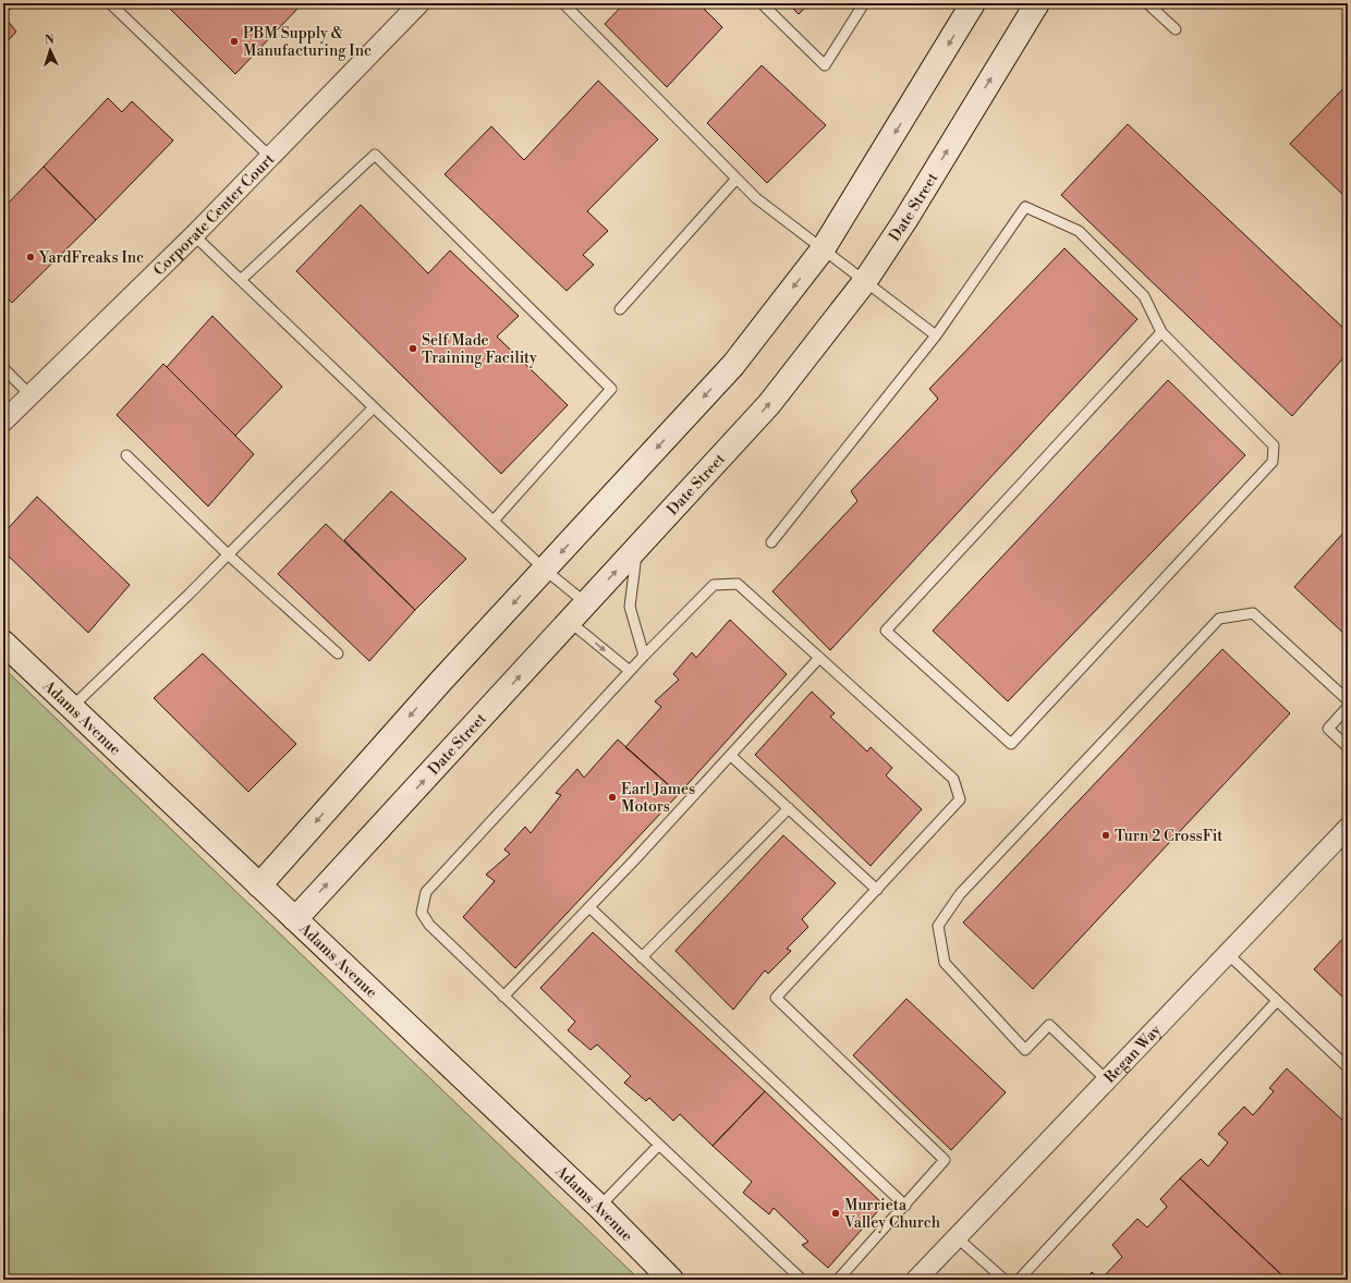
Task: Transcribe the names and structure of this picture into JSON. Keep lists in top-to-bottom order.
{
  "streets": {
    "street": [
      "Date Street",
      "Corporate Center Court",
      "Adams Avenue",
      "Regan Way"
    ]
  },
  "crossings": [
    ["Date Street", "Adams Avenue"]
  ],
  "places": [
    "PBM Supply & Manufacturing Inc",
    "YardFreaks Inc",
    "Self Made Training Facility",
    "Earl James Motors",
    "Turn 2 CrossFit",
    "Murrieta Valley Church"
  ],
  "north": "top"
}
